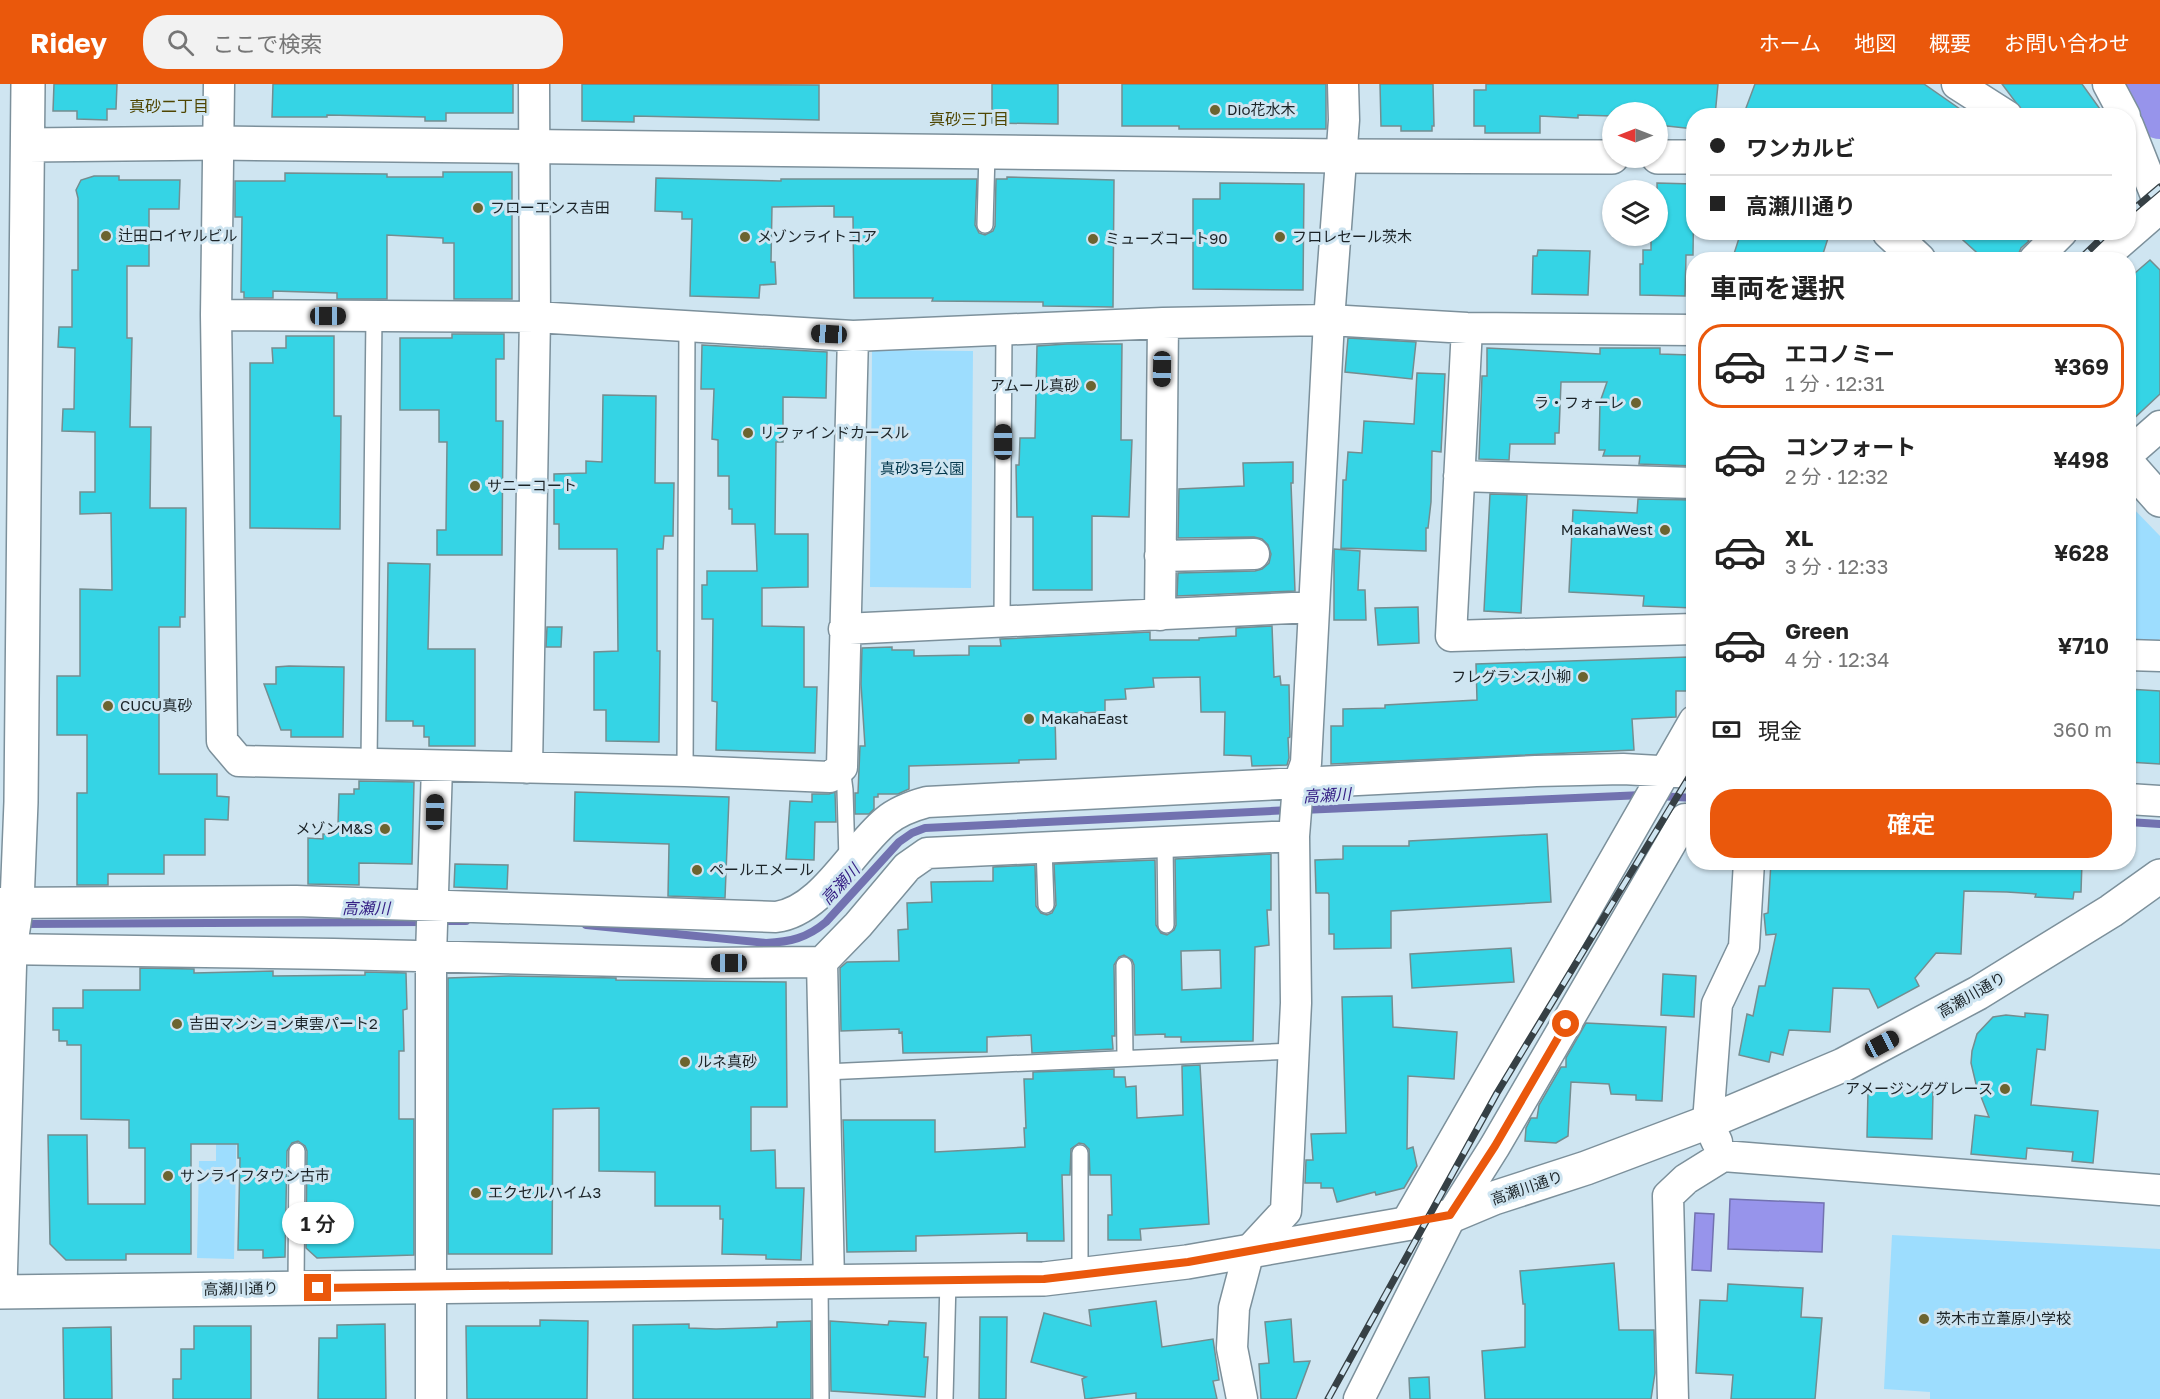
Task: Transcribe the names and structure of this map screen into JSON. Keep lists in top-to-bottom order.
{
  "streets": {
    "street": ["高瀬川通り"]
  },
  "districts": ["真砂二丁目", "真砂三丁目"],
  "water": ["高瀬川"],
  "parks": ["真砂3号公園"],
  "places": [
    "Dio花水木",
    "フローエンス吉田",
    "辻田ロイヤルビル",
    "メゾンライトコア",
    "フロレセール茨木",
    "ミューズコート90",
    "アムール真砂",
    "ラ・フォーレ",
    "リファインドカースル",
    "サニーコート",
    "MakahaWest",
    "フレグランス小柳",
    "CUCU真砂",
    "MakahaEast",
    "メゾンM&S",
    "ペールエメール",
    "吉田マンション東雲パート2",
    "ルネ真砂",
    "アメージンググレース",
    "サンライフタウン古市",
    "エクセルハイム3",
    "茨木市立葦原小学校"
  ],
  "north": "left",
  "page": {
    "header": "Ridey",
    "search": "ここで検索",
    "nav": [
      "ホーム",
      "地図",
      "概要",
      "お問い合わせ"
    ],
    "banner": ["ワンカルビ", "高瀬川通り"],
    "heading": "車両を選択",
    "list": [
      {
        "name": "エコノミー",
        "note": "1 分 · 12:31",
        "value": "¥369"
      },
      {
        "name": "コンフォート",
        "note": "2 分 · 12:32",
        "value": "¥498"
      },
      {
        "name": "XL",
        "note": "3 分 · 12:33",
        "value": "¥628"
      },
      {
        "name": "Green",
        "note": "4 分 · 12:34",
        "value": "¥710"
      }
    ],
    "pay": ["現金", "360 m"],
    "buttons": "確定",
    "bubble": "1 分"
  }
}
